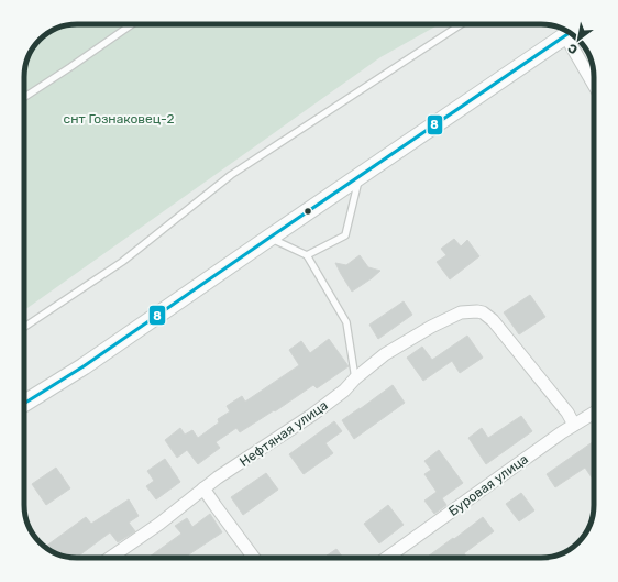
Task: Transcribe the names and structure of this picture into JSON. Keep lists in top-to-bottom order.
{
  "streets": {
    "street": ["Нефтяная улица", "Буровая улица"]
  },
  "crossings": [
    ["Нефтяная улица", "Буровая улица"]
  ],
  "parks": ["снт Гознаковец-2"],
  "lines": ["transit line 8"],
  "north": "bottom left"
}
